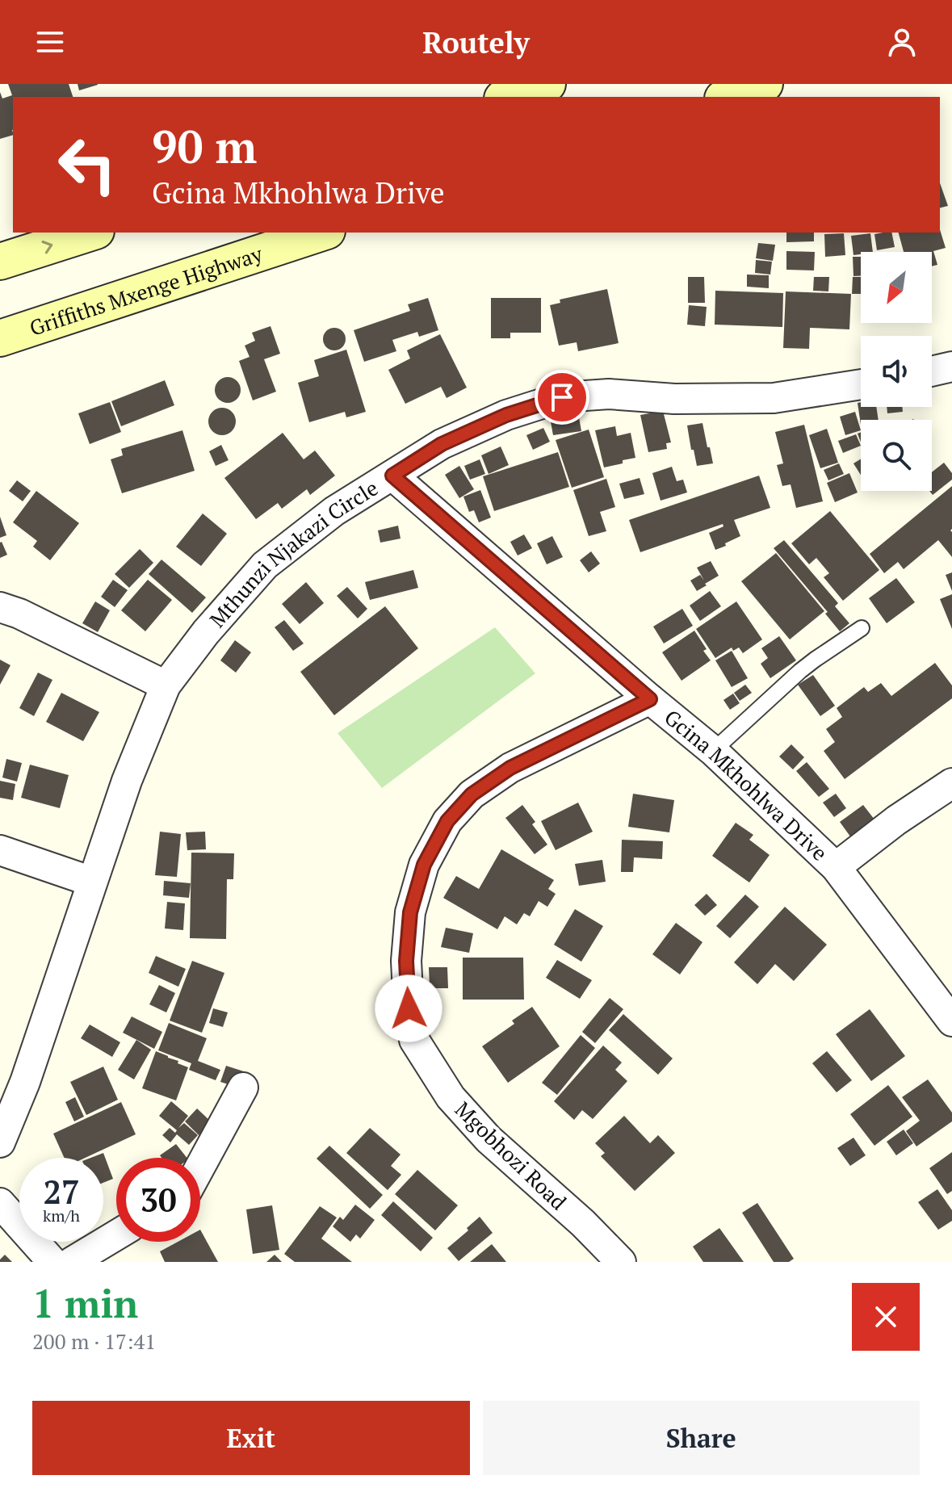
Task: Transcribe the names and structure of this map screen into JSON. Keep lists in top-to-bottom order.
{
  "streets": {
    "street": [
      "Griffiths Mxenge Highway",
      "Mthunzi Njakazi Circle",
      "Gcina Mkhohlwa Drive",
      "Mgobhozi Road"
    ]
  },
  "crossings": [
    ["Mthunzi Njakazi Circle", "Gcina Mkhohlwa Drive"],
    ["Gcina Mkhohlwa Drive", "Mgobhozi Road"]
  ],
  "north": "bottom left",
  "page": {
    "header": "Routely",
    "turn": ["90 m", "Gcina Mkhohlwa Drive"],
    "speed": "27 km/h",
    "limit": "30",
    "heading": ["1 min", "200 m · 17:41"],
    "buttons": ["Exit", "Share"]
  }
}
